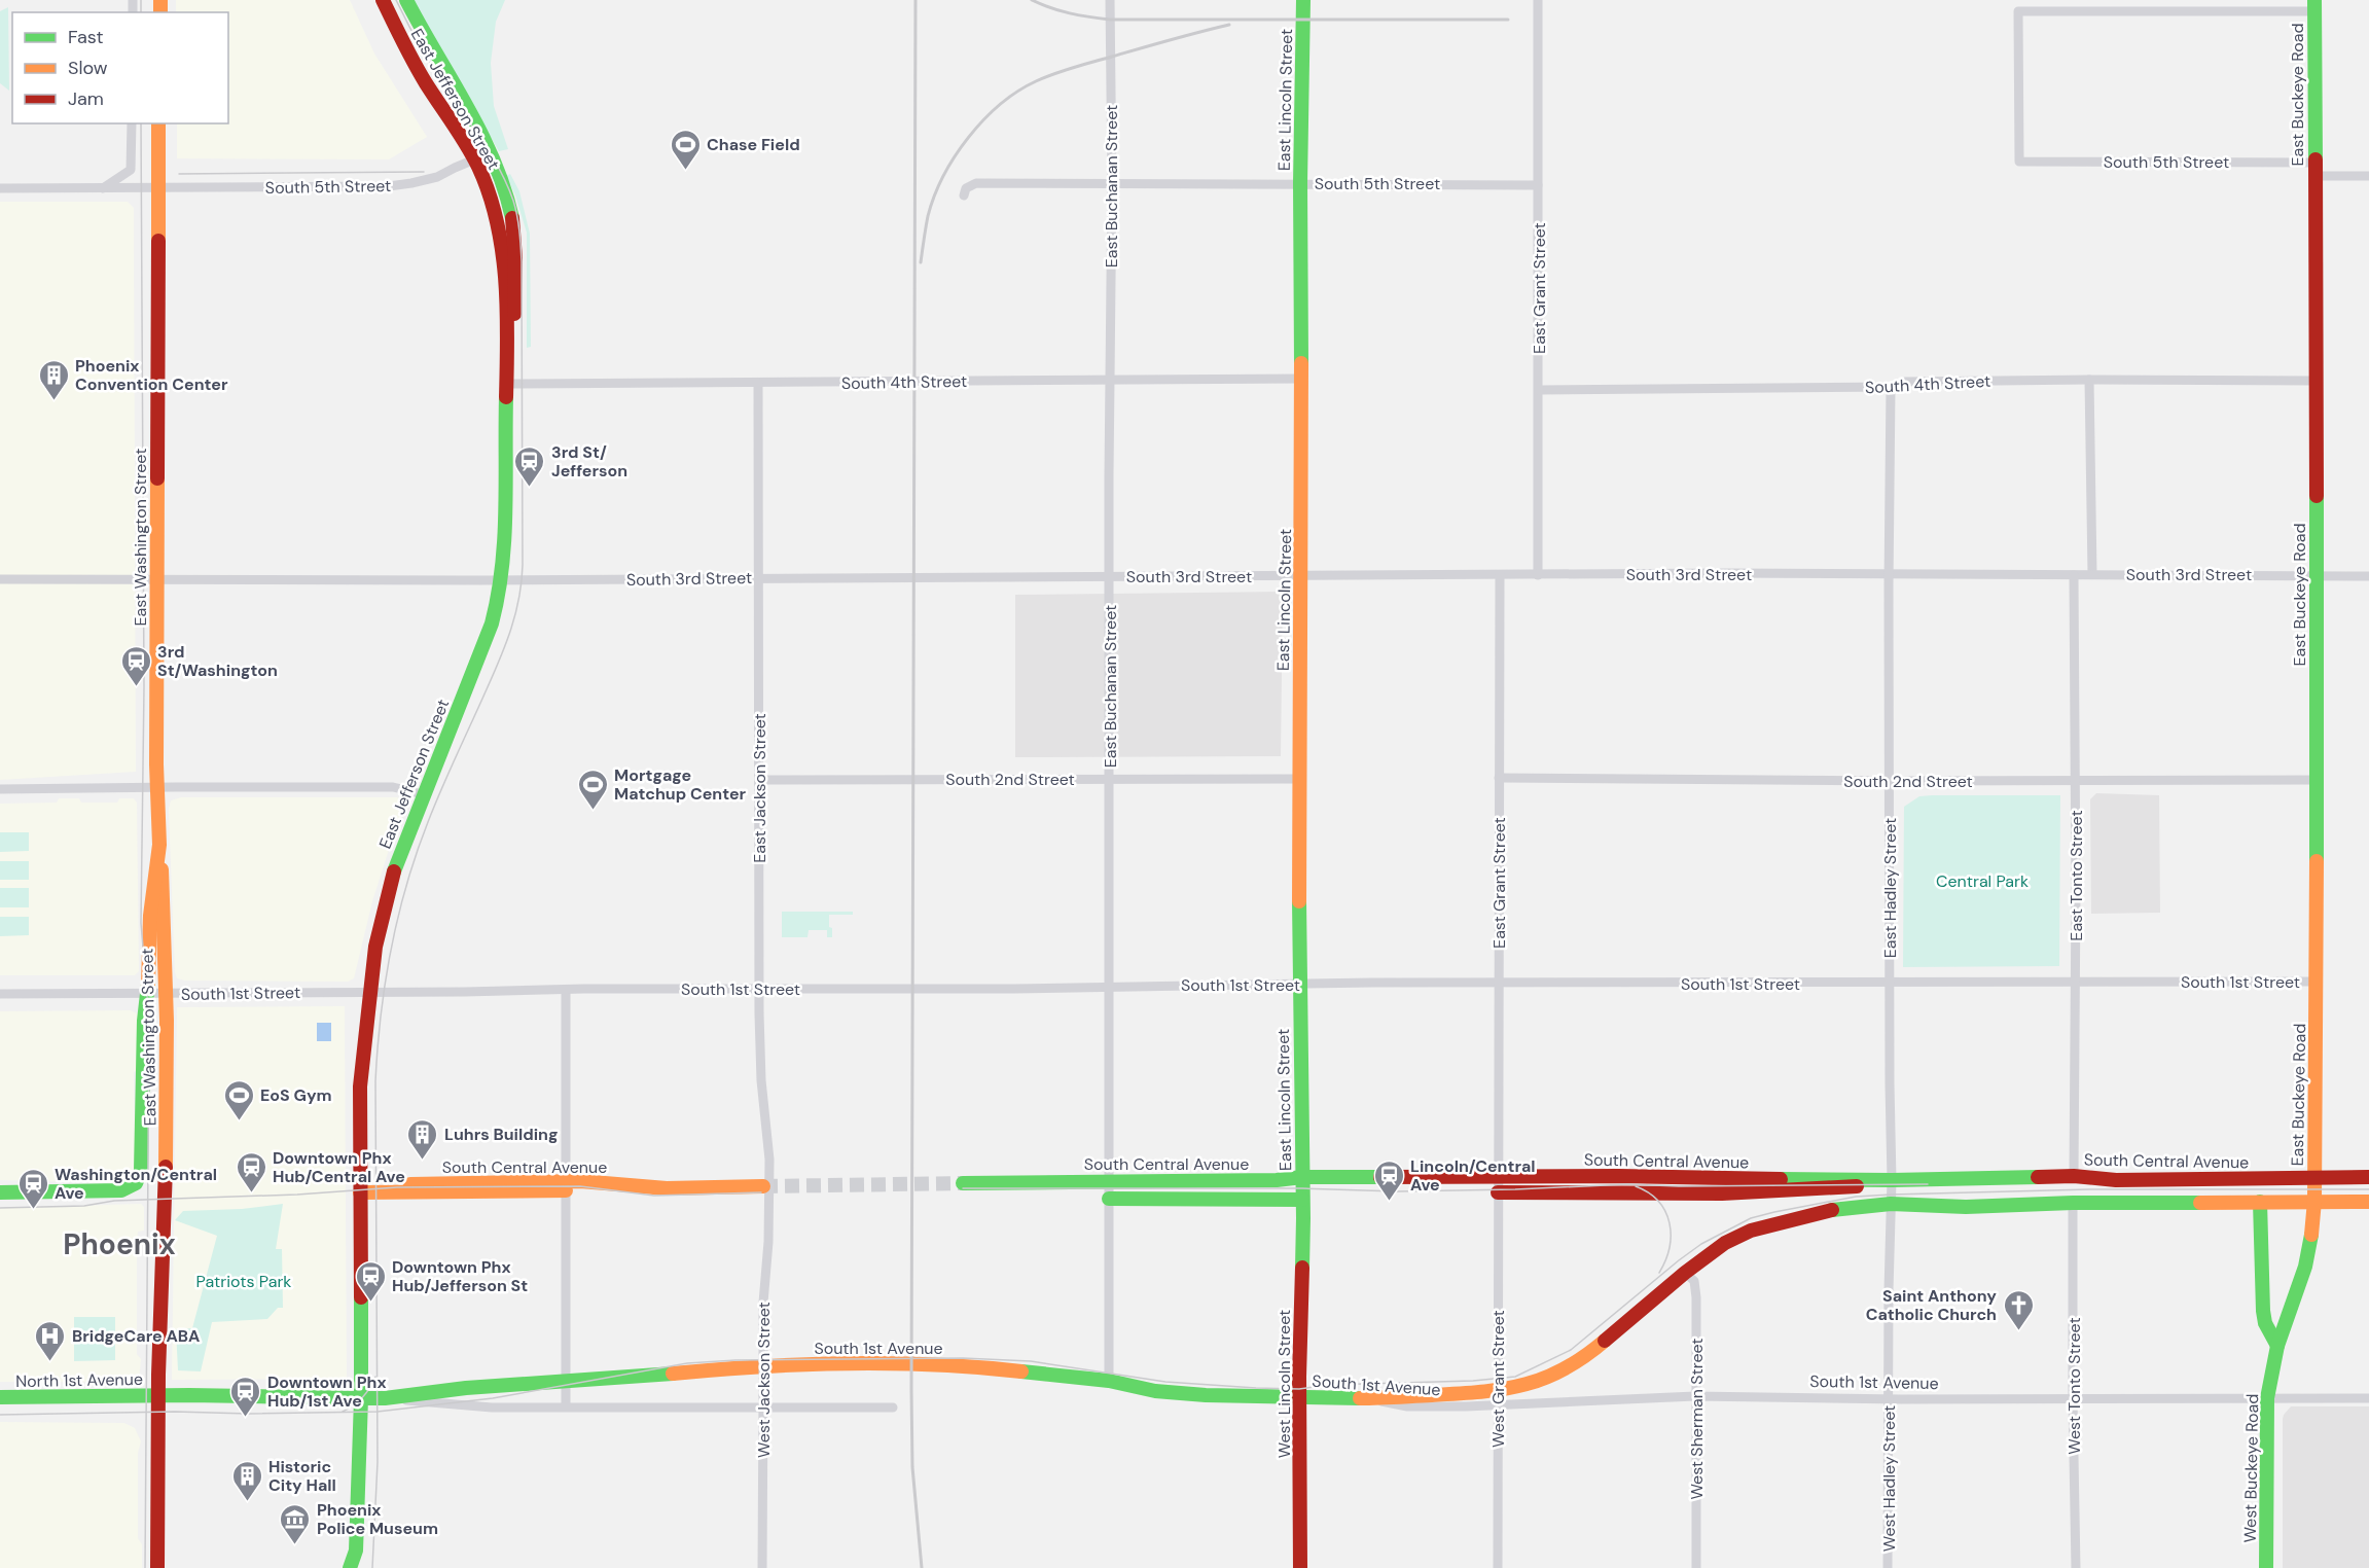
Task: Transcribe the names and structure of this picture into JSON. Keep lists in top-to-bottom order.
{
  "streets": {
    "main road": [
      "East Buckeye Road",
      "East Jefferson Street",
      "East Lincoln Street",
      "East Washington Street",
      "South Central Avenue",
      "South 1st Avenue",
      "North 1st Avenue",
      "West Lincoln Street",
      "West Buckeye Road"
    ],
    "street": [
      "South 5th Street",
      "East Buchanan Street",
      "East Grant Street",
      "South 4th Street",
      "South 3rd Street",
      "South 2nd Street",
      "East Jackson Street",
      "East Tonto Street",
      "East Hadley Street",
      "South 1st Street",
      "West Grant Street",
      "West Jackson Street",
      "West Tonto Street",
      "West Sherman Street",
      "West Hadley Street"
    ]
  },
  "crossings": [
    ["East Buckeye Road", "South 5th Street"],
    ["East Buckeye Road", "South 4th Street"],
    ["East Buckeye Road", "South 3rd Street"],
    ["East Buckeye Road", "South 2nd Street"],
    ["East Buckeye Road", "South 1st Street"],
    ["East Buckeye Road", "South Central Avenue"],
    ["East Buckeye Road", "West Buckeye Road"],
    ["East Jefferson Street", "South 5th Street"],
    ["East Jefferson Street", "South 4th Street"],
    ["East Jefferson Street", "South 3rd Street"],
    ["East Jefferson Street", "South 1st Street"],
    ["East Jefferson Street", "South Central Avenue"],
    ["East Jefferson Street", "South 1st Avenue"],
    ["East Lincoln Street", "South 5th Street"],
    ["East Lincoln Street", "South 4th Street"],
    ["East Lincoln Street", "South 3rd Street"],
    ["East Lincoln Street", "South 2nd Street"],
    ["East Lincoln Street", "South 1st Street"],
    ["East Lincoln Street", "South Central Avenue"],
    ["East Lincoln Street", "West Lincoln Street"],
    ["South 5th Street", "East Buchanan Street"],
    ["South 5th Street", "East Grant Street"],
    ["South 5th Street", "East Washington Street"],
    ["East Buchanan Street", "South 4th Street"],
    ["East Buchanan Street", "South 3rd Street"],
    ["East Buchanan Street", "South 2nd Street"],
    ["East Buchanan Street", "South 1st Street"],
    ["East Buchanan Street", "South Central Avenue"],
    ["East Buchanan Street", "South 1st Avenue"],
    ["East Grant Street", "South 4th Street"],
    ["East Grant Street", "South 3rd Street"],
    ["East Grant Street", "South 2nd Street"],
    ["East Grant Street", "South 1st Street"],
    ["East Grant Street", "South Central Avenue"],
    ["East Grant Street", "West Grant Street"],
    ["South 4th Street", "East Jackson Street"],
    ["South 4th Street", "East Hadley Street"],
    ["East Washington Street", "South 3rd Street"],
    ["East Washington Street", "South 1st Street"],
    ["East Washington Street", "South 1st Avenue"],
    ["East Washington Street", "North 1st Avenue"],
    ["South 3rd Street", "East Jackson Street"],
    ["South 3rd Street", "East Tonto Street"],
    ["South 3rd Street", "East Hadley Street"],
    ["South 2nd Street", "East Jackson Street"],
    ["South 2nd Street", "East Tonto Street"],
    ["South 2nd Street", "East Hadley Street"],
    ["East Jackson Street", "South 1st Street"],
    ["East Jackson Street", "South Central Avenue"],
    ["East Jackson Street", "West Jackson Street"],
    ["East Tonto Street", "South 1st Street"],
    ["East Tonto Street", "South Central Avenue"],
    ["East Hadley Street", "South 1st Street"],
    ["East Hadley Street", "South Central Avenue"],
    ["East Hadley Street", "West Hadley Street"],
    ["South Central Avenue", "South 1st Avenue"],
    ["South Central Avenue", "West Grant Street"],
    ["South Central Avenue", "West Jackson Street"],
    ["South Central Avenue", "West Tonto Street"],
    ["South Central Avenue", "West Sherman Street"],
    ["South Central Avenue", "West Buckeye Road"],
    ["South Central Avenue", "West Hadley Street"],
    ["South 1st Avenue", "West Grant Street"],
    ["South 1st Avenue", "North 1st Avenue"],
    ["South 1st Avenue", "West Jackson Street"],
    ["South 1st Avenue", "West Lincoln Street"],
    ["South 1st Avenue", "West Tonto Street"],
    ["South 1st Avenue", "West Sherman Street"],
    ["South 1st Avenue", "West Buckeye Road"],
    ["South 1st Avenue", "West Hadley Street"]
  ],
  "districts": ["Phoenix"],
  "parks": ["Central Park", "Patriots Park"],
  "places": {
    "sports": ["Chase Field", "Mortgage Matchup Center", "EoS Gym"],
    "building": ["Phoenix Convention Center", "Luhrs Building", "Historic City Hall"],
    "station": [
      "3rd St/ Jefferson",
      "3rd St/Washington",
      "Downtown Phx Hub/Central Ave",
      "Lincoln/Central Ave",
      "Washington/Central Ave",
      "Downtown Phx Hub/Jefferson St",
      "Downtown Phx Hub/1st Ave"
    ],
    "church": ["Saint Anthony Catholic Church"],
    "hospital": ["BridgeCare ABA"],
    "museum": ["Phoenix Police Museum"]
  },
  "legend": ["Fast", "Slow", "Jam"]
}
